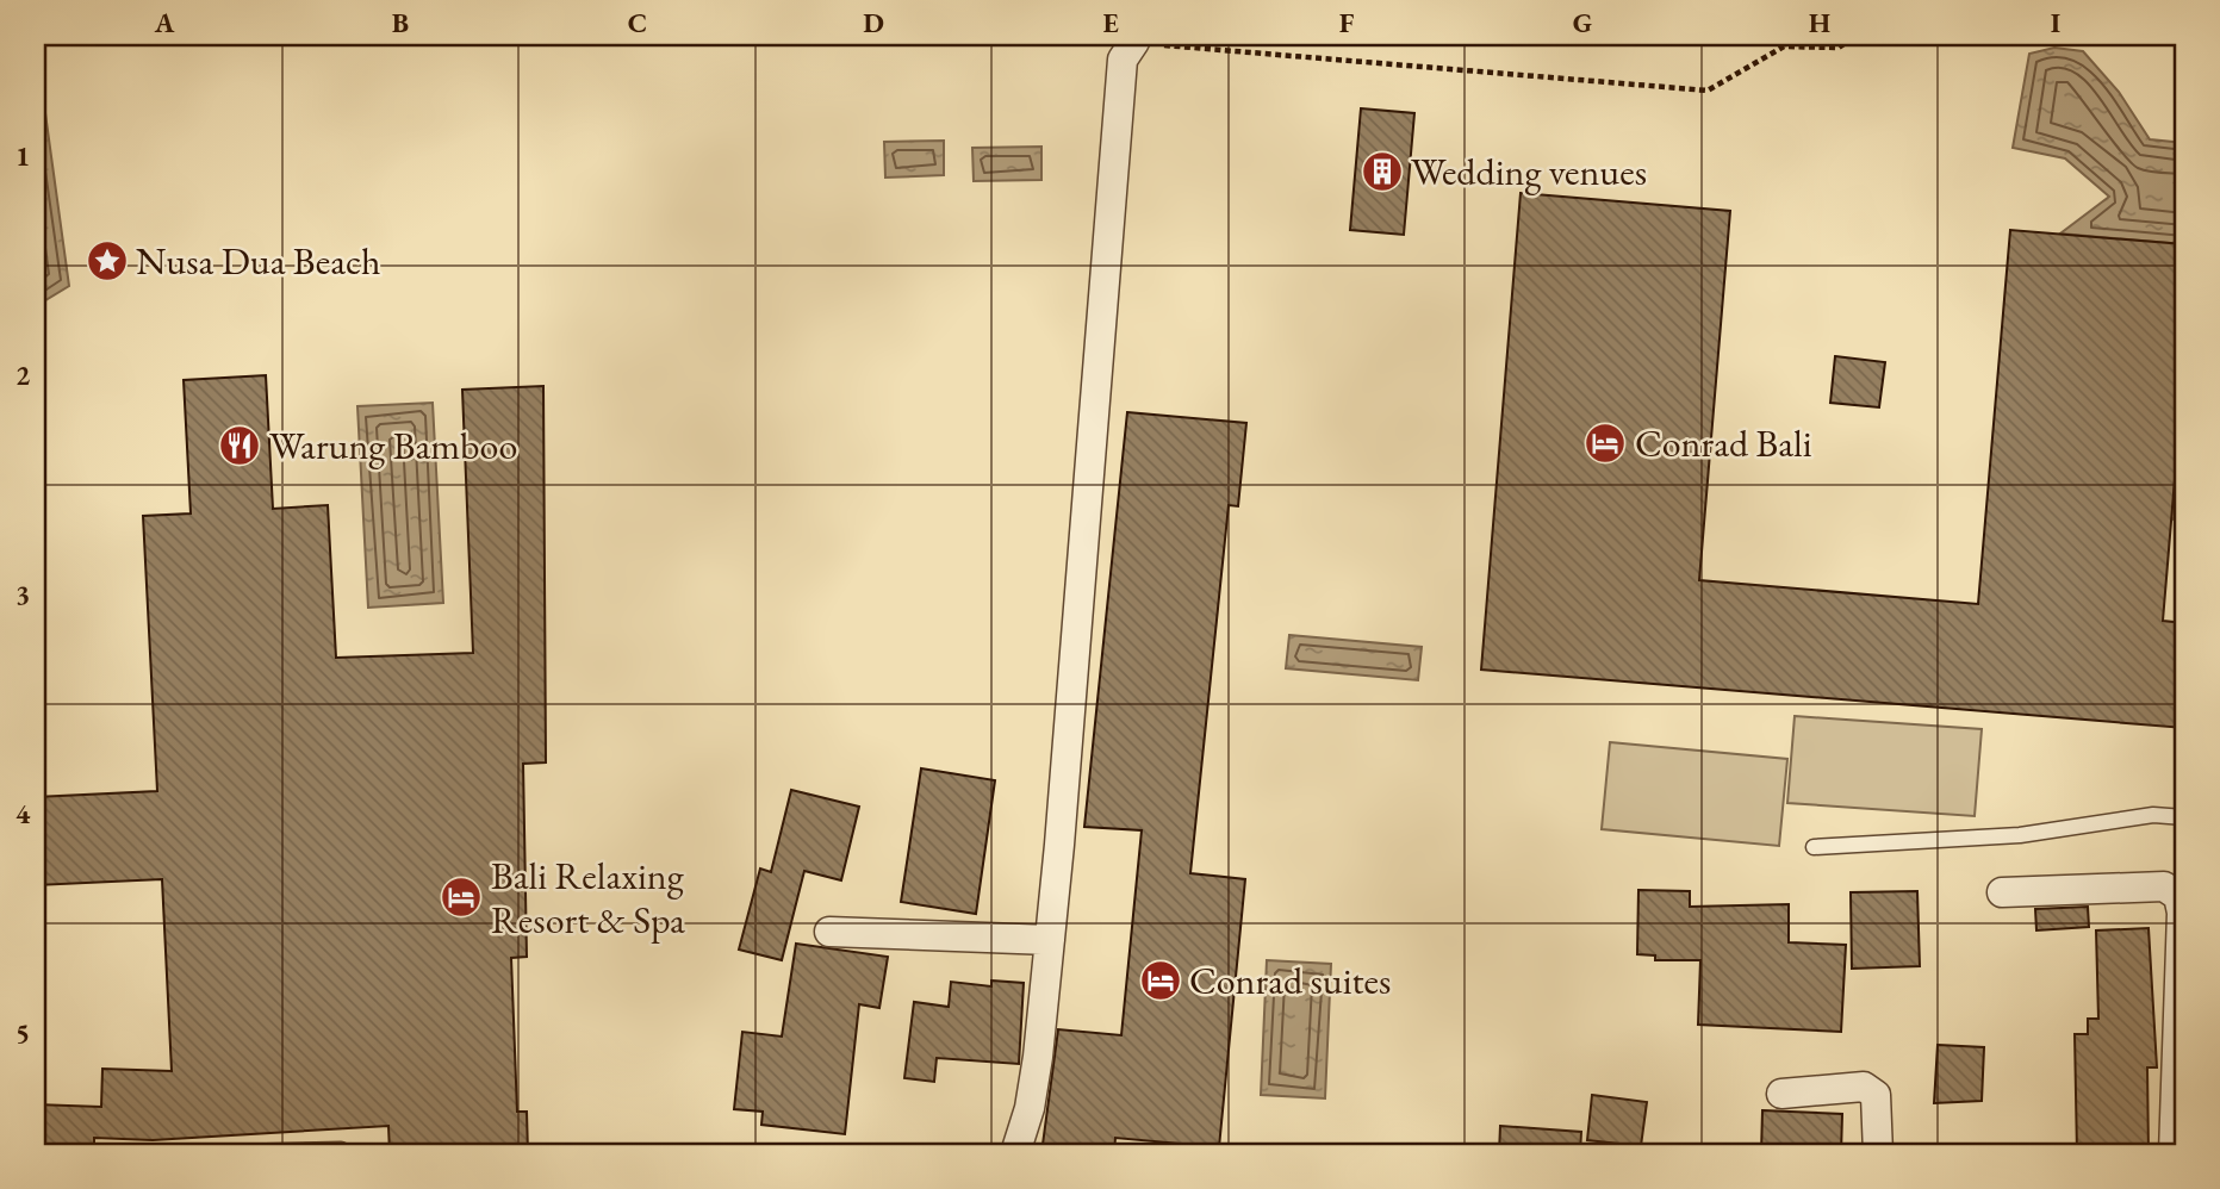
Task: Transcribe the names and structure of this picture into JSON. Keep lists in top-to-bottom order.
{
  "places": {
    "building": ["Wedding venues"],
    "place": ["Nusa Dua Beach"],
    "hotel": ["Conrad Bali", "Bali Relaxing Resort & Spa", "Conrad suites"],
    "restaurant": ["Warung Bamboo"]
  },
  "grid": {
    "columns": [
      "A",
      "B",
      "C",
      "D",
      "E",
      "F",
      "G",
      "H",
      "I"
    ],
    "rows": [
      "1",
      "2",
      "3",
      "4",
      "5"
    ]
  }
}
